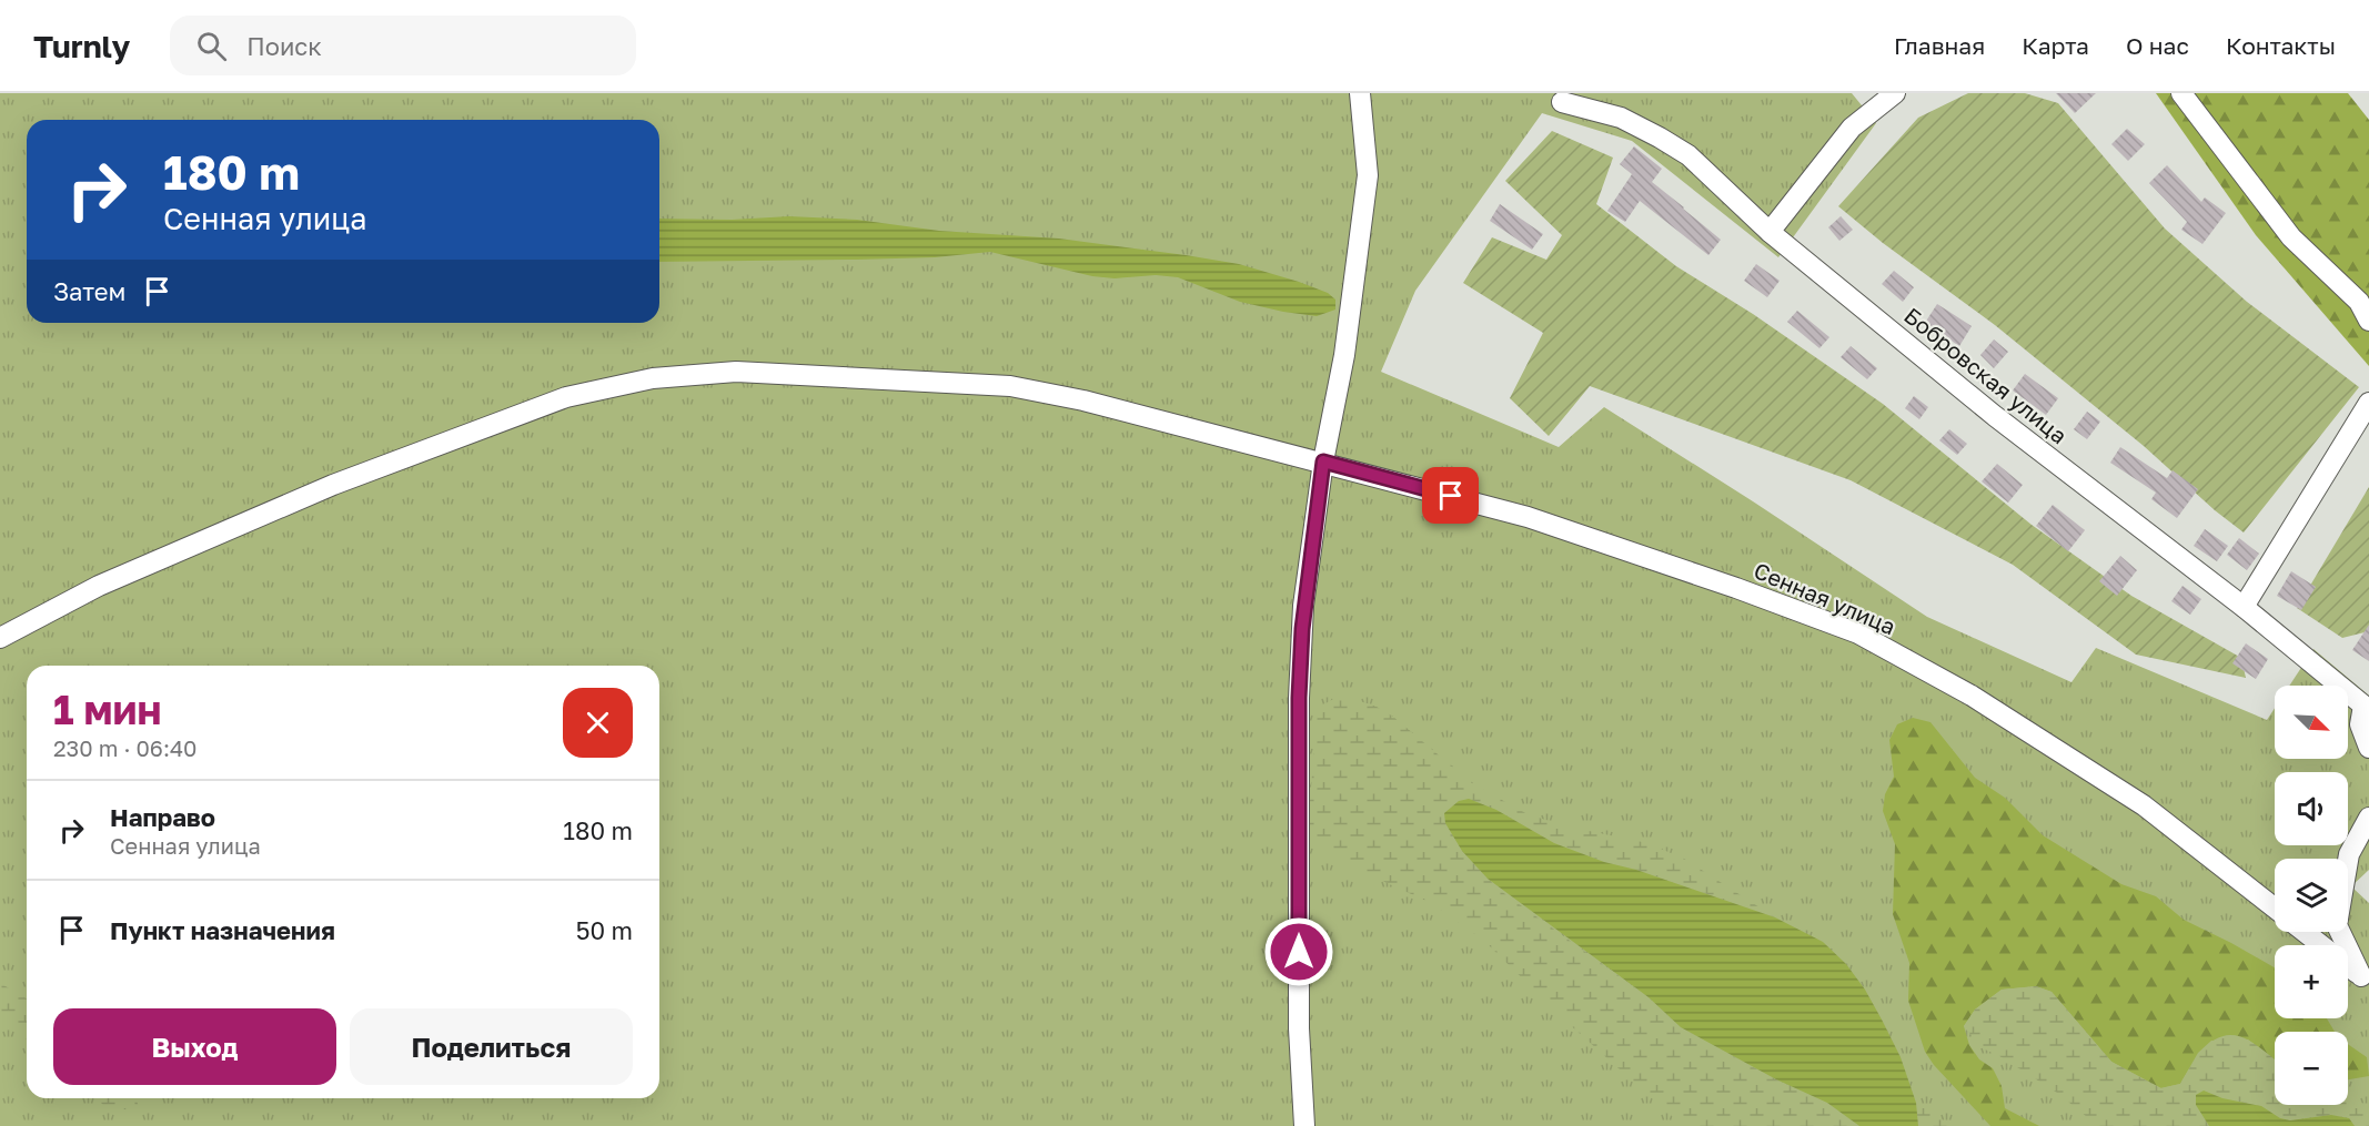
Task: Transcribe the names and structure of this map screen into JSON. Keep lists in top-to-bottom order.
{
  "streets": {
    "street": ["Бобровская улица", "Сенная улица"]
  },
  "north": "bottom right",
  "page": {
    "header": "Turnly",
    "search": "Поиск",
    "nav": [
      "Главная",
      "Карта",
      "О нас",
      "Контакты"
    ],
    "turn": ["180 m", "Сенная улица"],
    "then": "Затем",
    "heading": ["1 мин", "230 m · 06:40"],
    "map_buttons": ["+", "−"],
    "list": [
      {
        "name": "Направо",
        "note": "Сенная улица",
        "value": "180 m"
      },
      {
        "name": "Пункт назначения",
        "value": "50 m"
      }
    ],
    "buttons": ["Выход", "Поделиться"]
  }
}
